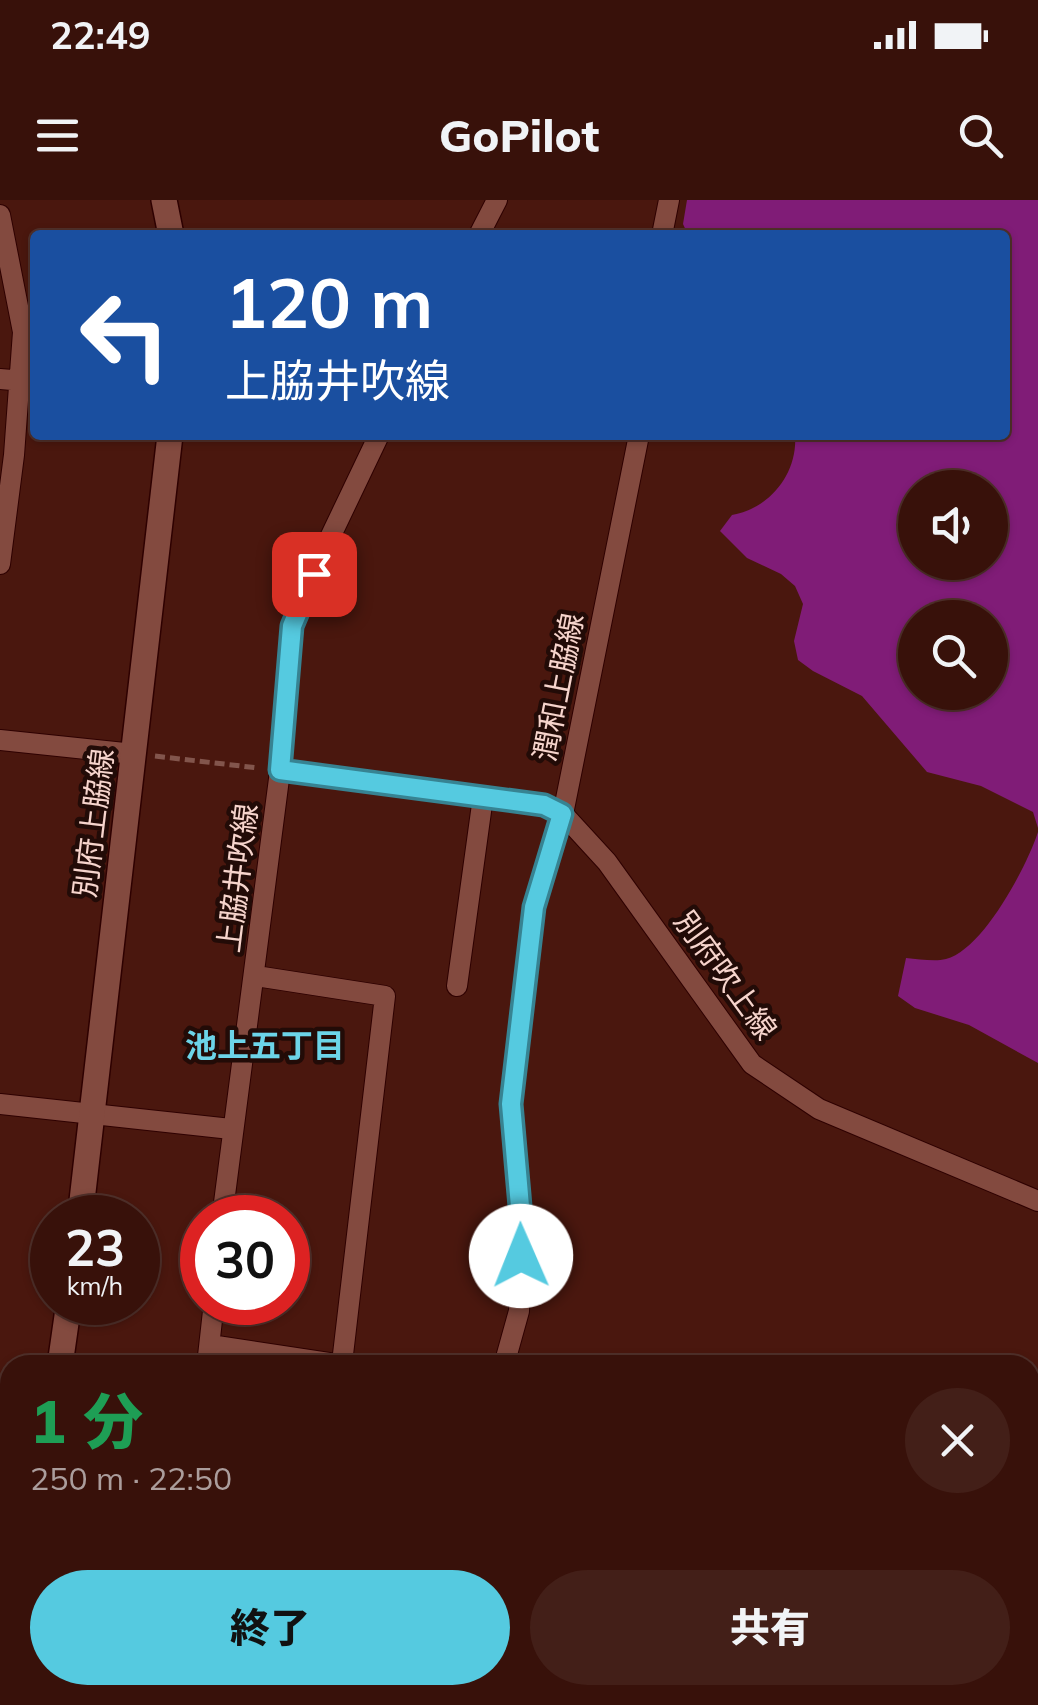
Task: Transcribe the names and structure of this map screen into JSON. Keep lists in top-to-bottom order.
{
  "streets": {
    "street": [
      "潤和上脇線",
      "別府上脇線",
      "上脇井吹線",
      "別府吹上線"
    ]
  },
  "crossings": [
    ["潤和上脇線", "上脇井吹線"],
    ["潤和上脇線", "別府吹上線"],
    ["上脇井吹線", "別府吹上線"]
  ],
  "districts": ["池上五丁目"],
  "page": {
    "status": "22:49",
    "header": "GoPilot",
    "turn": ["120 m", "上脇井吹線"],
    "speed": "23 km/h",
    "limit": "30",
    "heading": ["1 分", "250 m · 22:50"],
    "buttons": ["終了", "共有"]
  }
}
